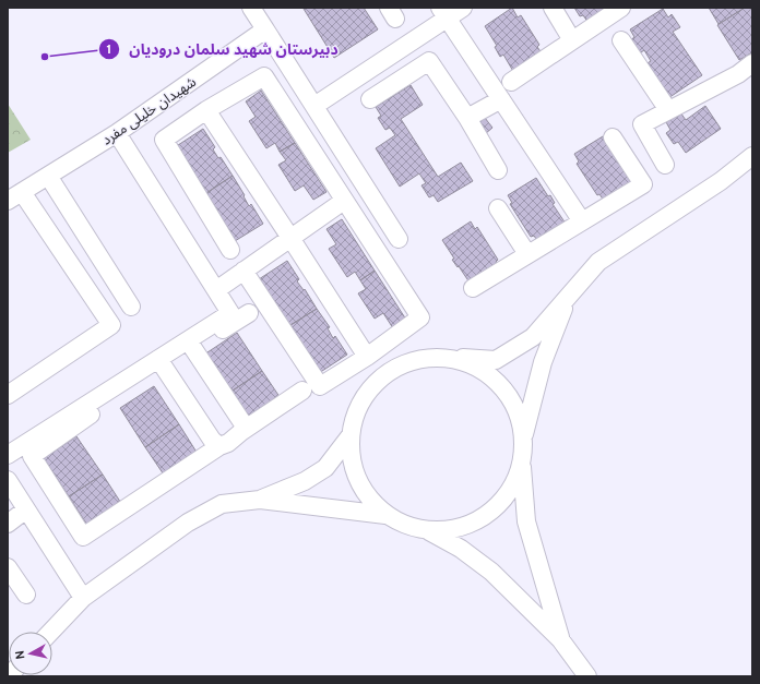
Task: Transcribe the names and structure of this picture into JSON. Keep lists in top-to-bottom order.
{
  "streets": {
    "street": ["شهیدان خلیلی مفرد"]
  },
  "places": ["دبیرستان شهید سلمان درودیان"],
  "north": "left"
}
